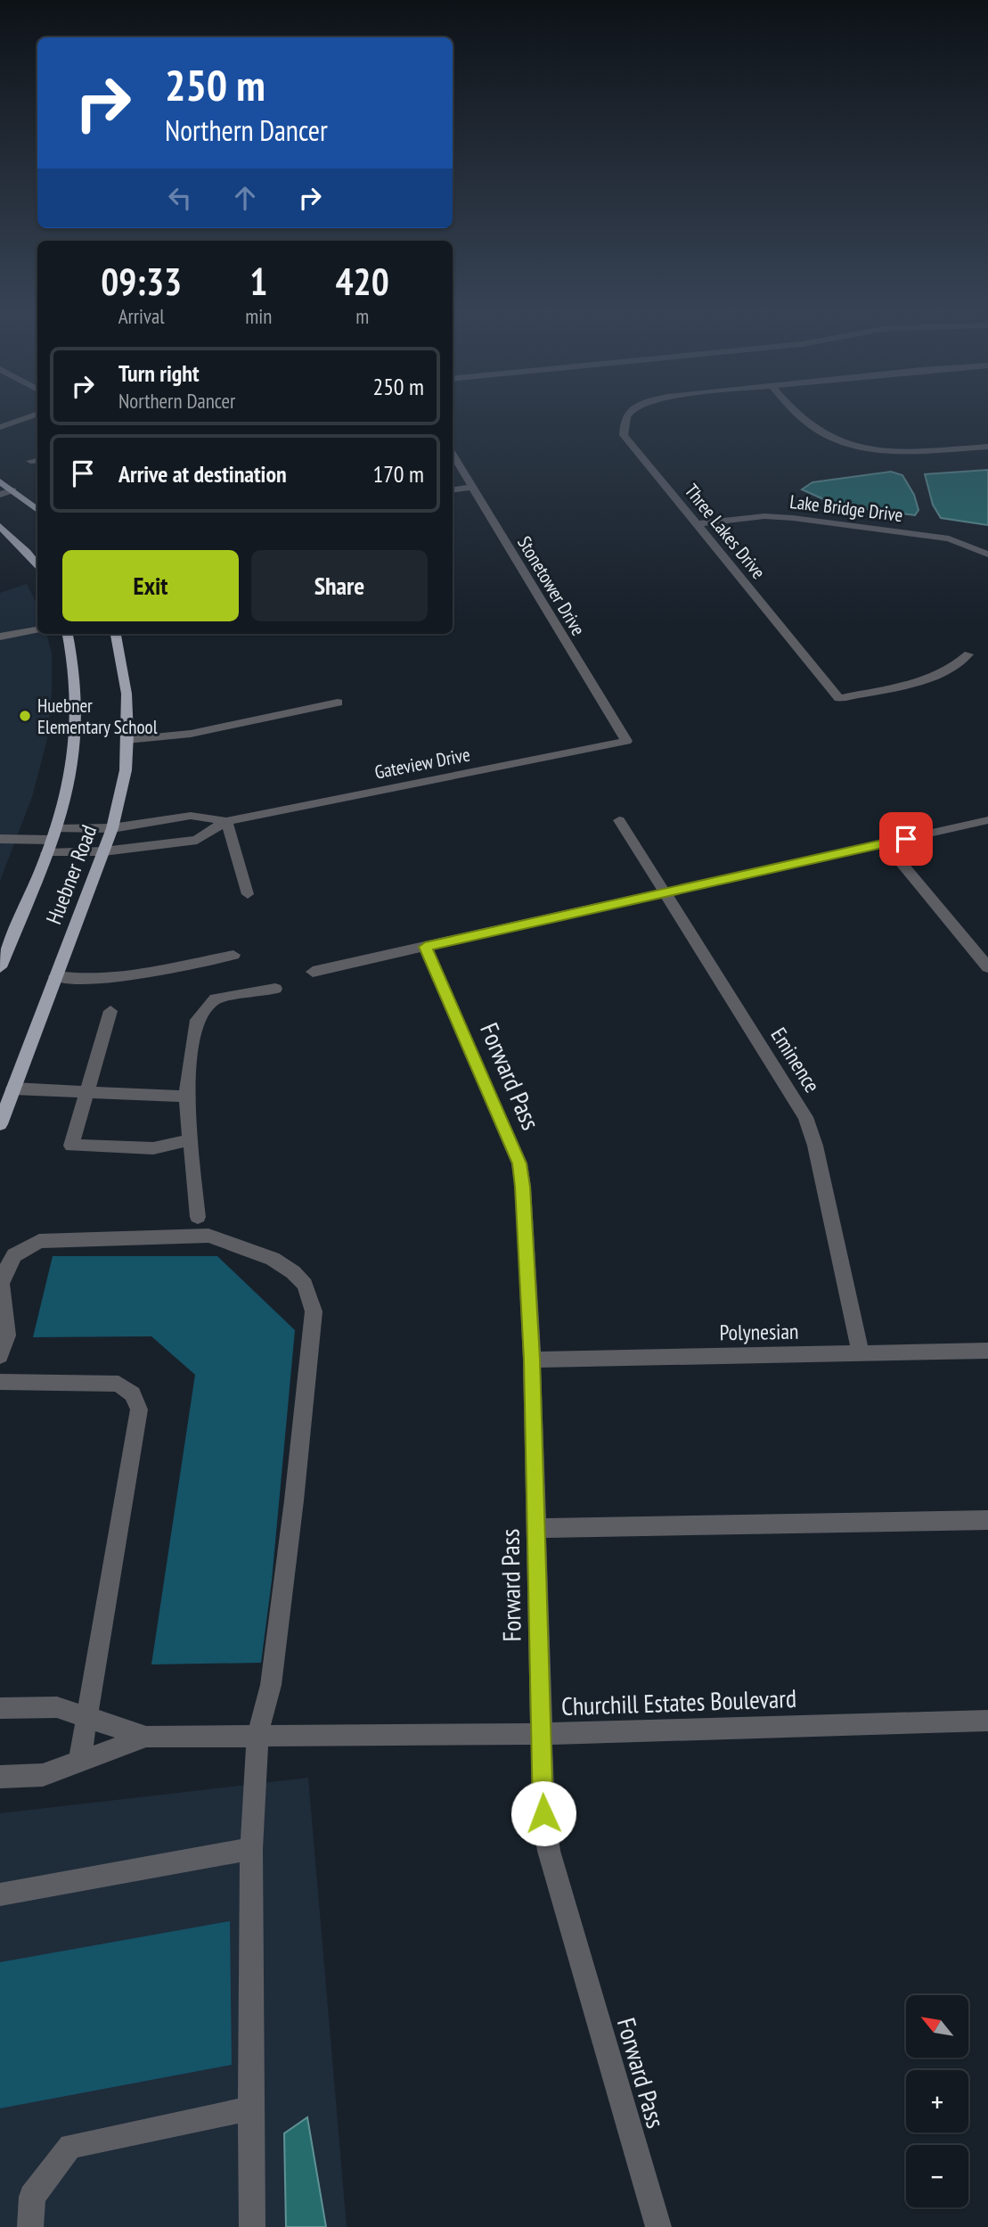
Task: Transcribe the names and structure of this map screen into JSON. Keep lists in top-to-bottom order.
{
  "streets": {
    "main road": ["Huebner Road"],
    "street": [
      "Lake Bridge Drive",
      "Three Lakes Drive",
      "Stonetower Drive",
      "Gateview Drive",
      "Eminence",
      "Forward Pass",
      "Polynesian",
      "Churchill Estates Boulevard"
    ]
  },
  "crossings": [
    ["Lake Bridge Drive", "Three Lakes Drive"],
    ["Stonetower Drive", "Gateview Drive"],
    ["Gateview Drive", "Huebner Road"],
    ["Eminence", "Polynesian"],
    ["Forward Pass", "Polynesian"],
    ["Forward Pass", "Churchill Estates Boulevard"]
  ],
  "places": ["Huebner Elementary School"],
  "north": "top left",
  "page": {
    "turn": ["250 m", "Northern Dancer"],
    "eta": [
      "09:33",
      "Arrival",
      "1",
      "min",
      "420",
      "m"
    ],
    "list": [
      {
        "name": "Turn right",
        "note": "Northern Dancer",
        "value": "250 m"
      },
      {
        "name": "Arrive at destination",
        "value": "170 m"
      }
    ],
    "buttons": ["Exit", "Share"],
    "map_buttons": ["+", "−"]
  }
}
